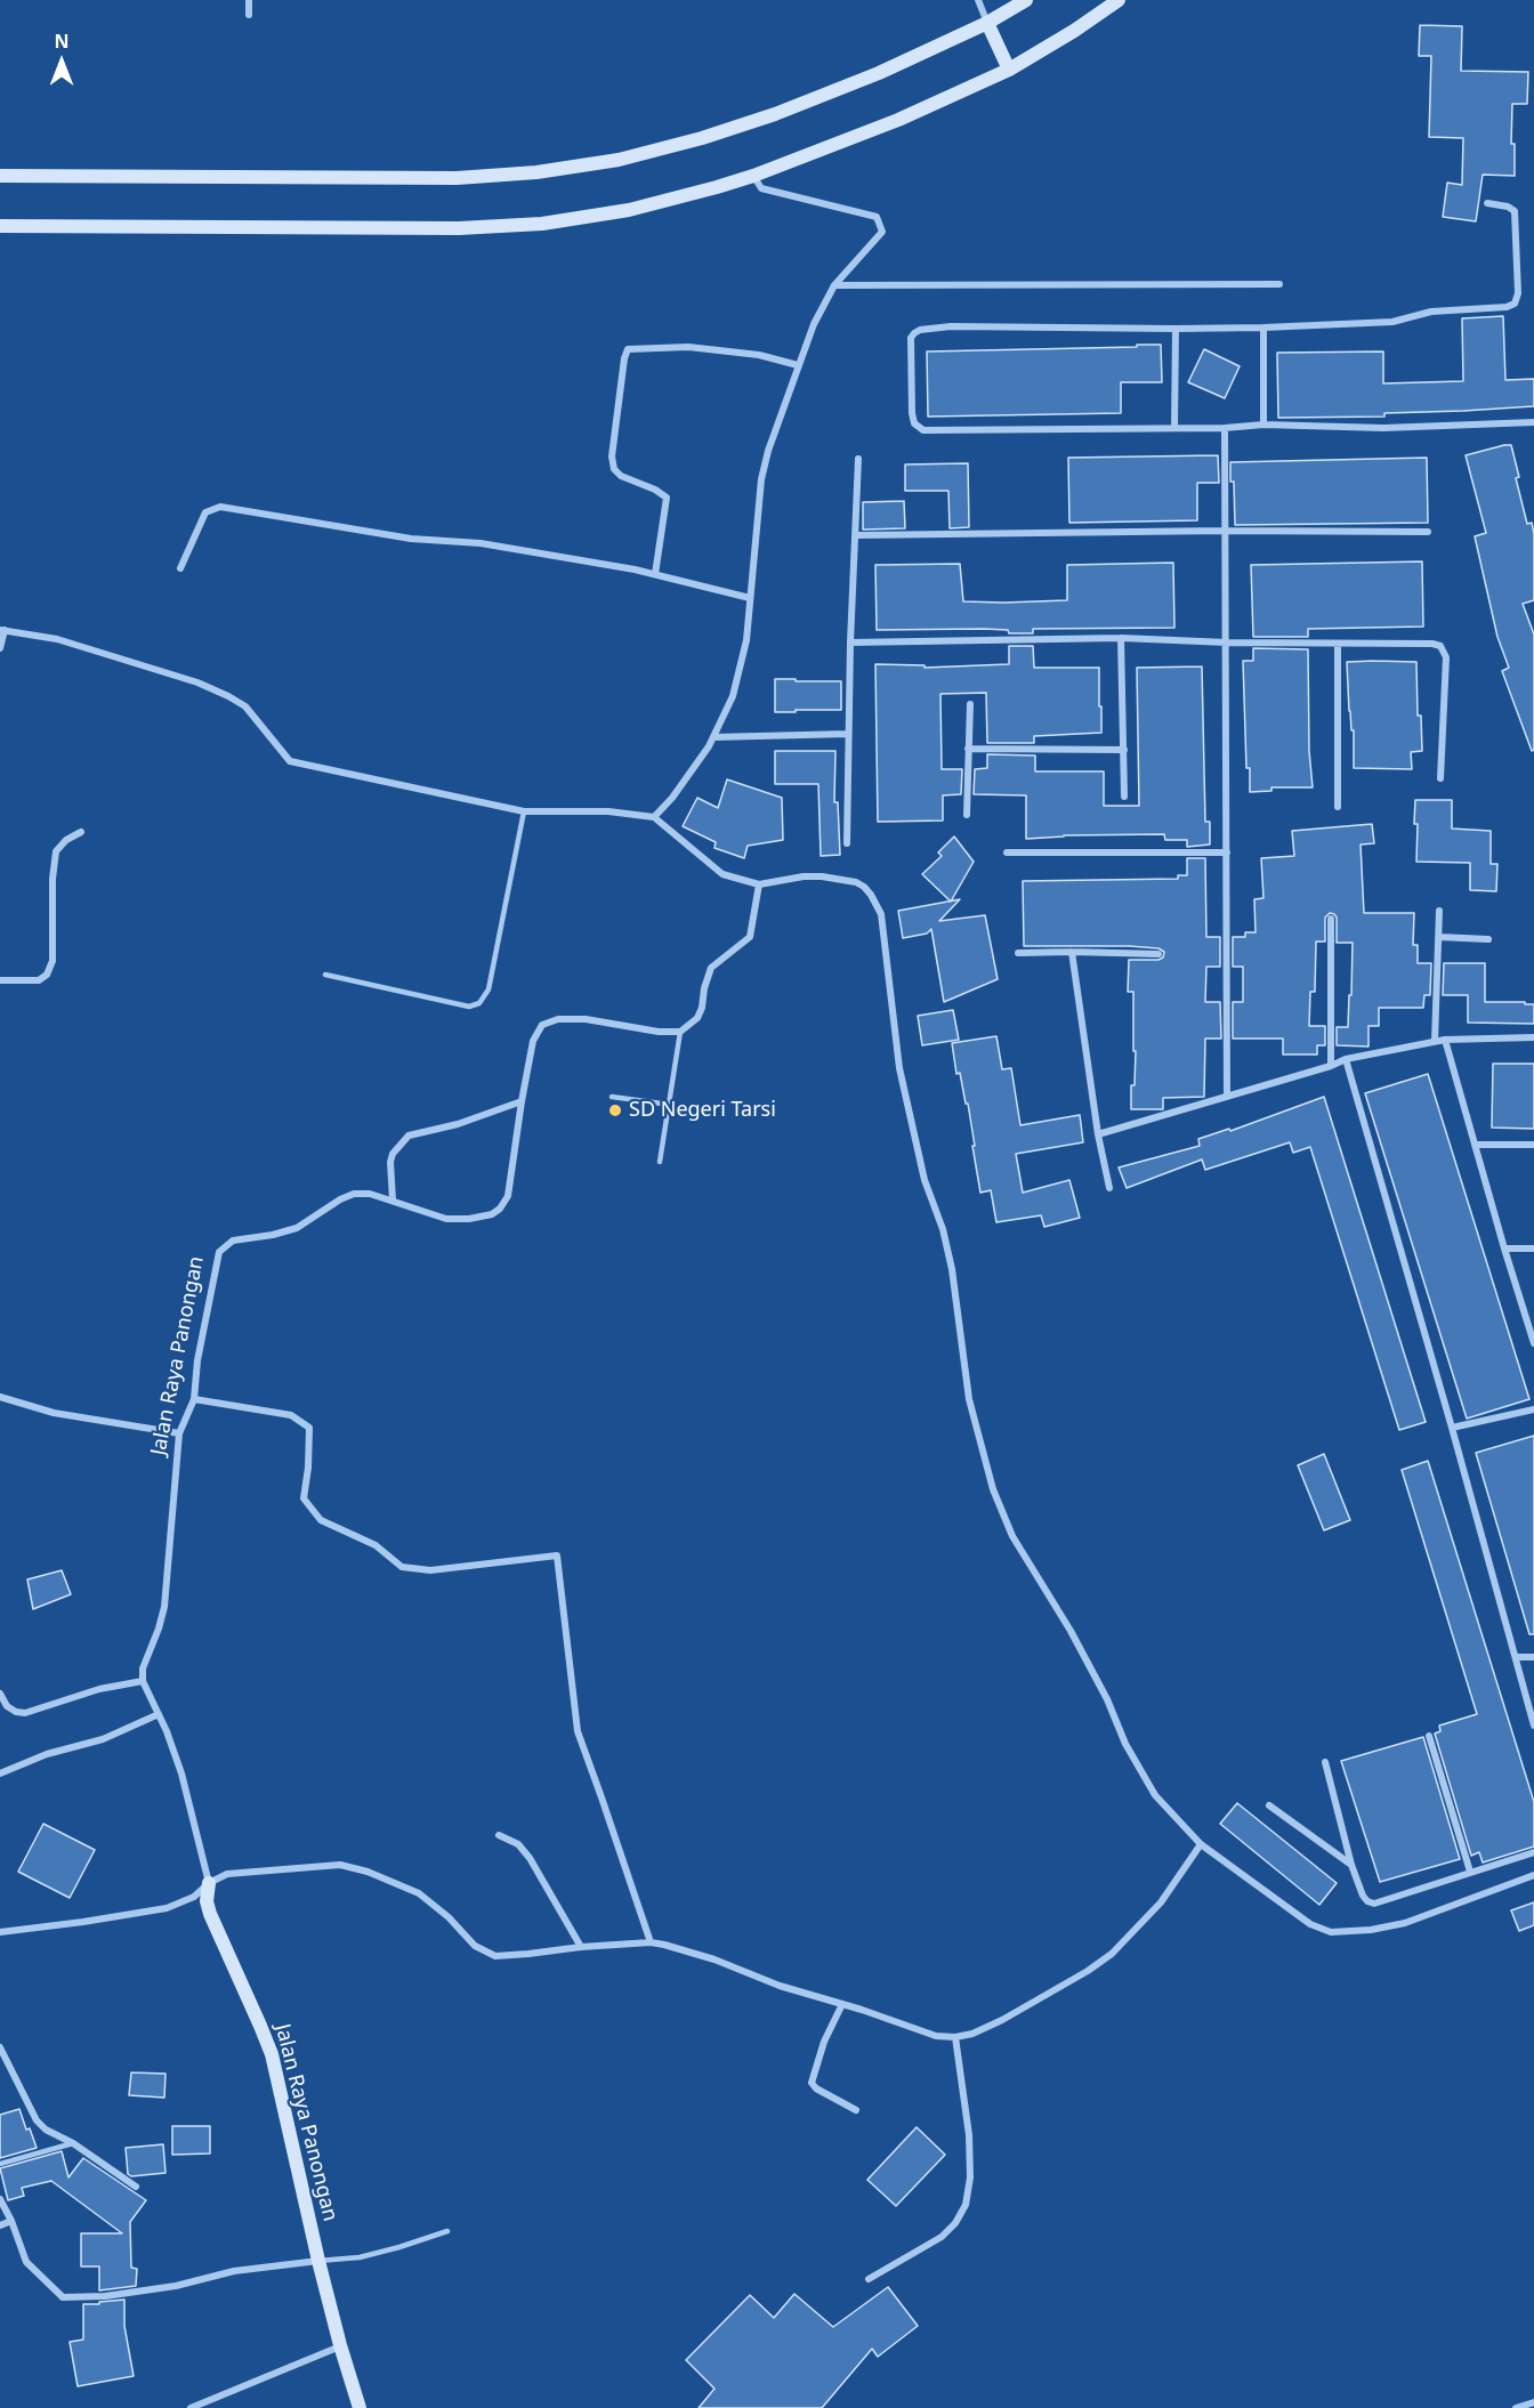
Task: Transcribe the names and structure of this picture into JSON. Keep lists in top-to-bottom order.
{
  "streets": {
    "street": ["Jalan Raya Panongan"]
  },
  "places": ["SD Negeri Tarsi"],
  "north": "top"
}
